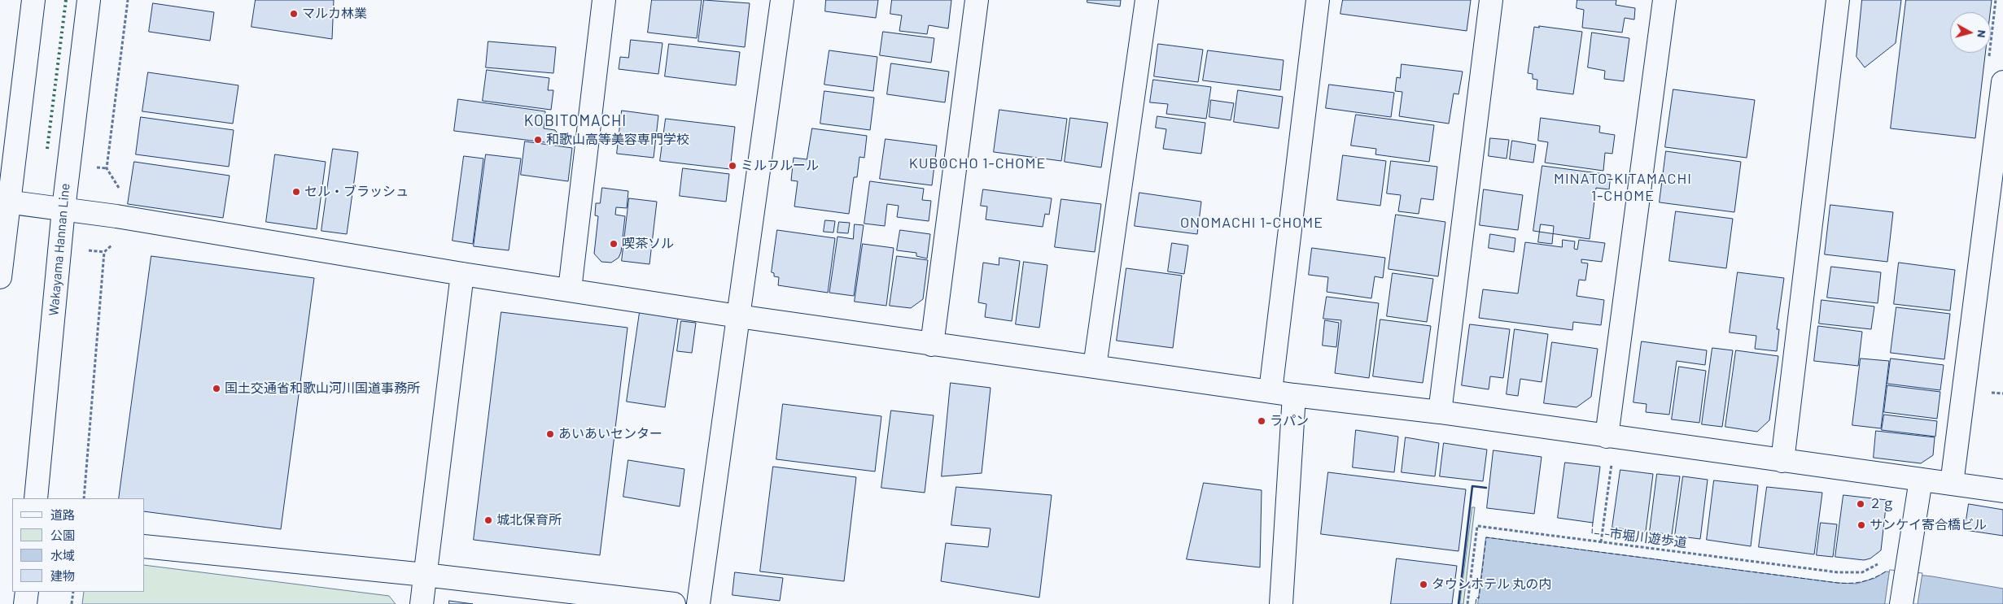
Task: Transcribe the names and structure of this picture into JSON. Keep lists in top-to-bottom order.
{
  "streets": {
    "street": ["Wakayama Hannan Line"],
    "path": ["市堀川遊歩道"]
  },
  "districts": [
    "KOBITOMACHI",
    "KUBOCHO 1-CHOME",
    "MINATO-KITAMACHI 1-CHOME",
    "ONOMACHI 1-CHOME"
  ],
  "places": [
    "マルカ林業",
    "和歌山高等美容専門学校",
    "ミルフルール",
    "セル・ブラッシュ",
    "喫茶ソル",
    "国土交通省和歌山河川国道事務所",
    "ラパン",
    "あいあいセンター",
    "２ｇ",
    "城北保育所",
    "サンケイ寄合橋ビル",
    "タウンホテル 丸の内"
  ],
  "legend": [
    "道路",
    "公園",
    "水域",
    "建物"
  ],
  "north": "right"
}
